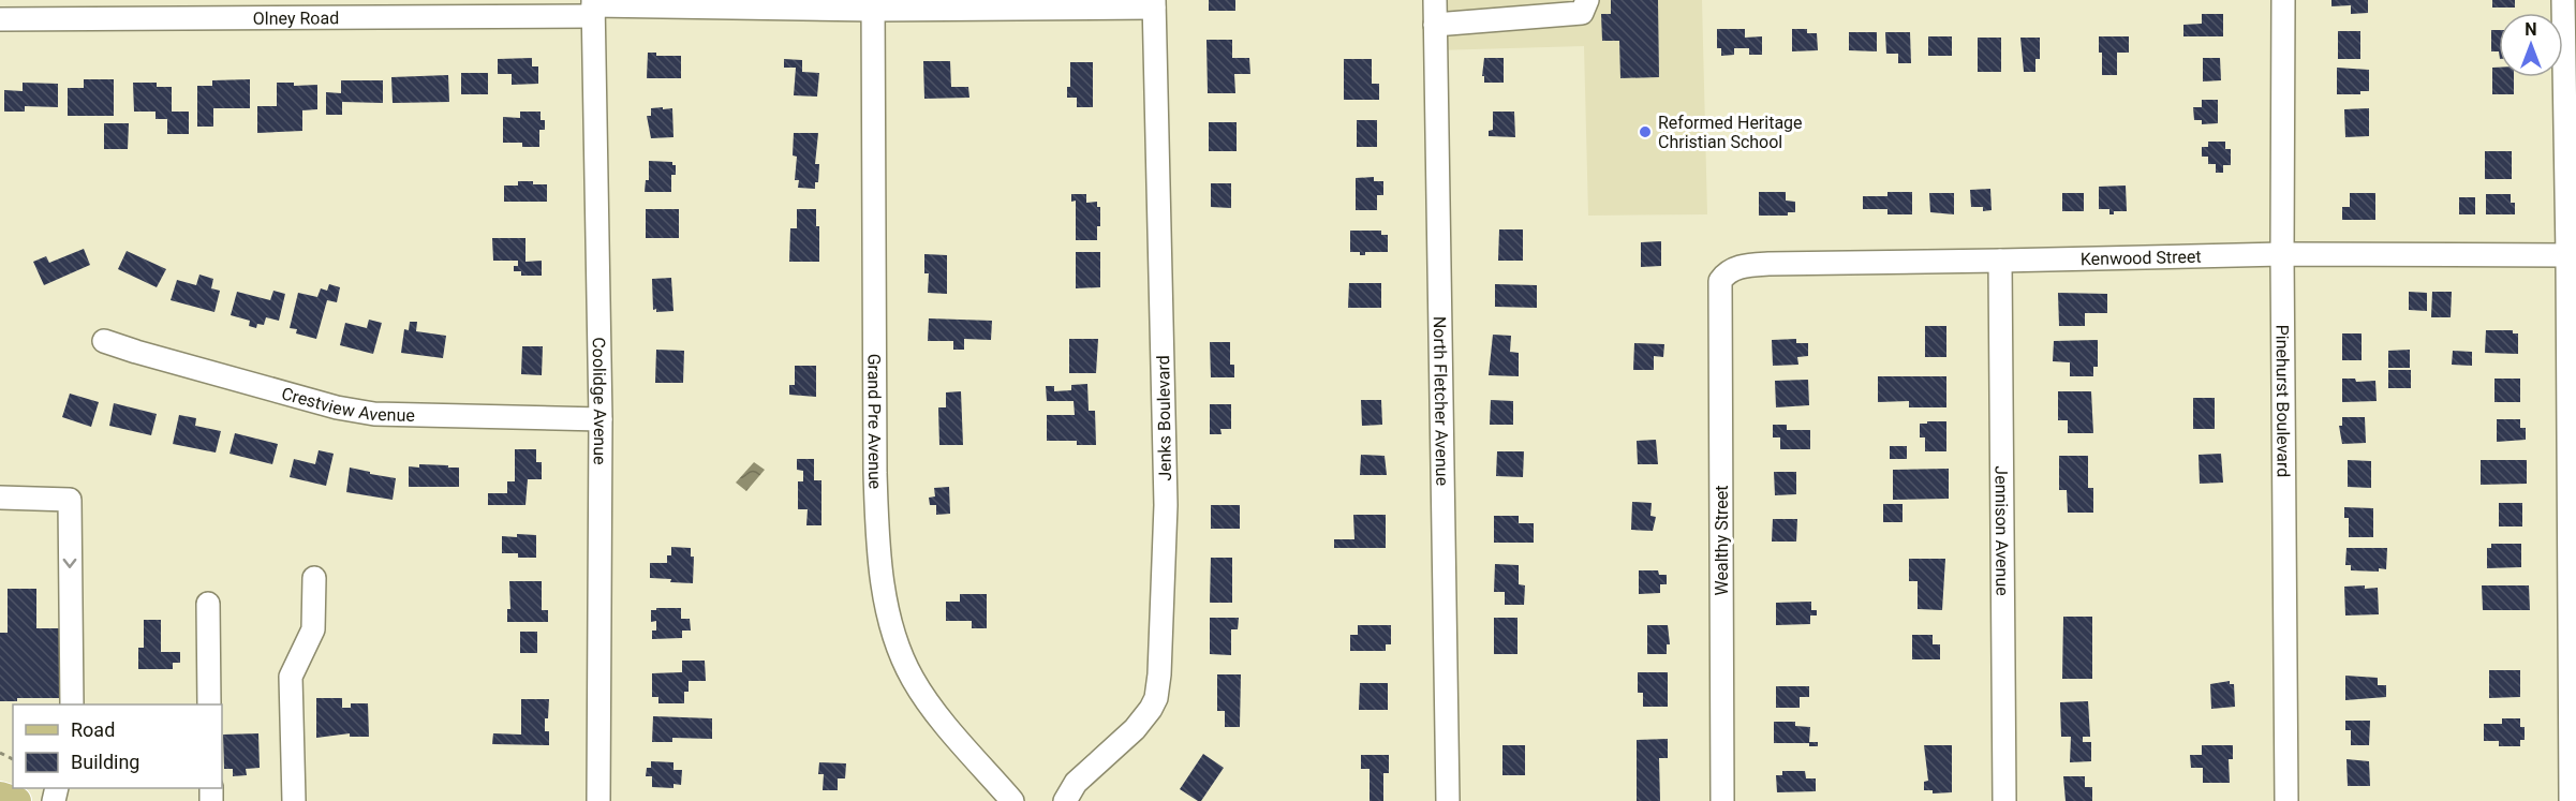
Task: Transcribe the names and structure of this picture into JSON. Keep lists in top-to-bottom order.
{
  "streets": {
    "street": [
      "Olney Road",
      "Kenwood Street",
      "Coolidge Avenue",
      "North Fletcher Avenue",
      "Pinehurst Boulevard",
      "Crestview Avenue",
      "Jenks Boulevard",
      "Grand Pre Avenue",
      "Jennison Avenue",
      "Wealthy Street"
    ]
  },
  "crossings": [
    ["Olney Road", "Coolidge Avenue"],
    ["Olney Road", "Jenks Boulevard"],
    ["Olney Road", "Grand Pre Avenue"],
    ["Kenwood Street", "Pinehurst Boulevard"],
    ["Kenwood Street", "Jennison Avenue"],
    ["Kenwood Street", "Wealthy Street"],
    ["Coolidge Avenue", "Crestview Avenue"]
  ],
  "places": ["Reformed Heritage Christian School"],
  "legend": ["Road", "Building"],
  "north": "top"
}
